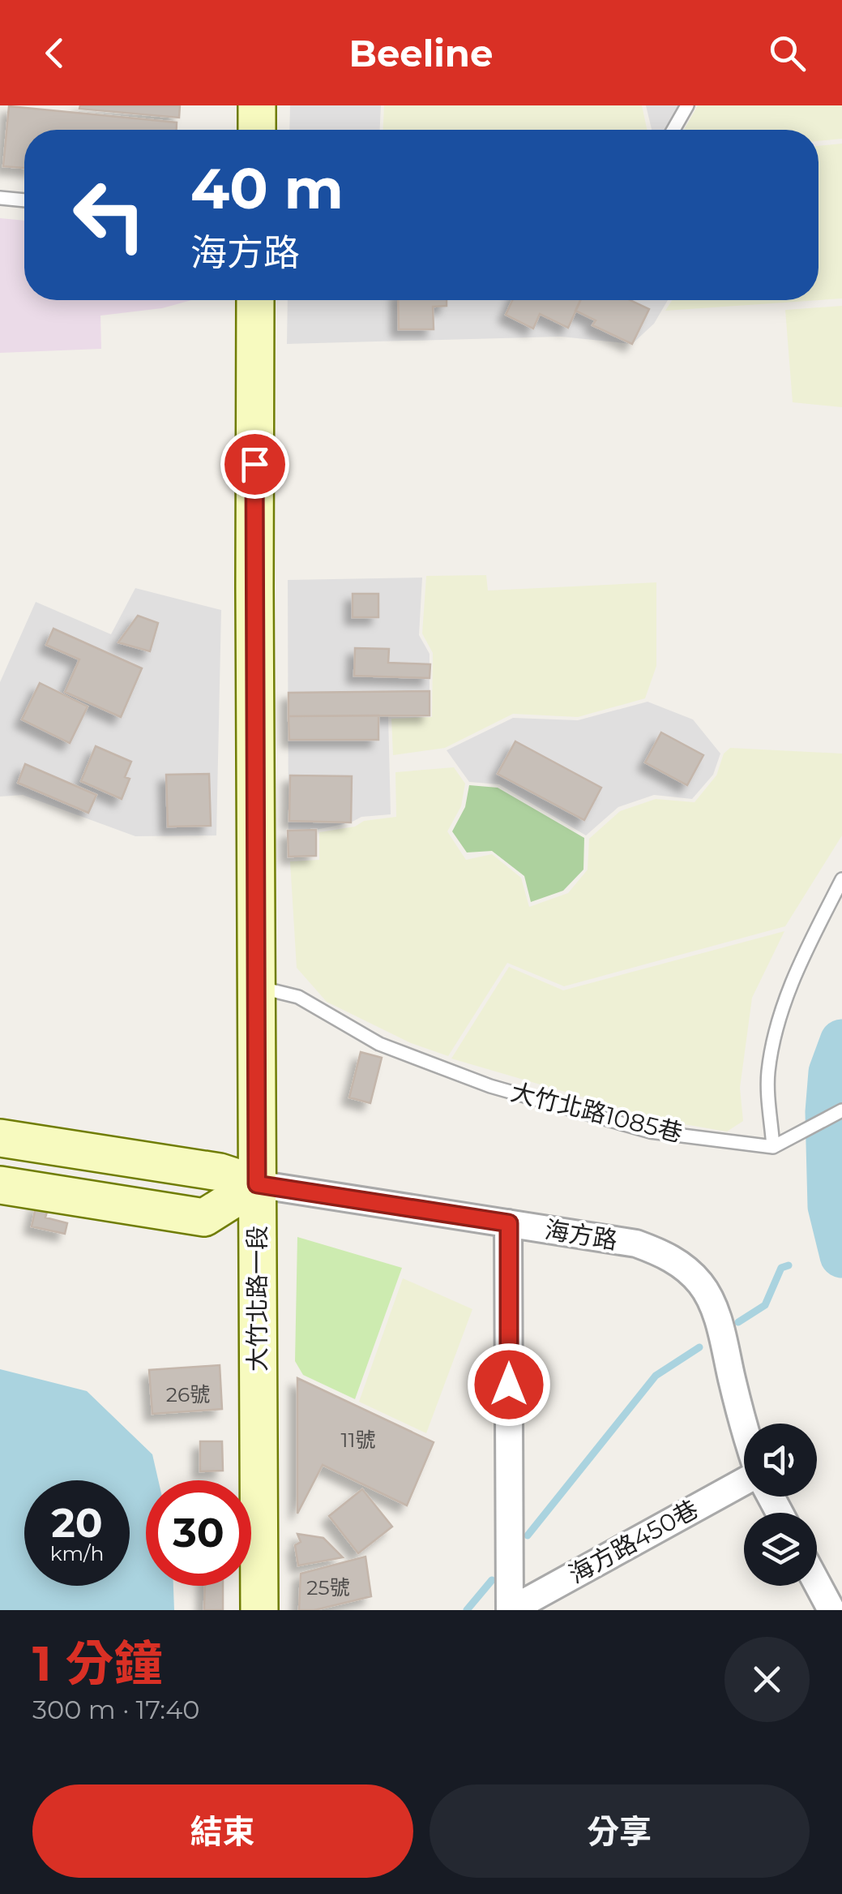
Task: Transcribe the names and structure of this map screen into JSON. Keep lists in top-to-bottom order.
{
  "streets": {
    "street": ["海方路", "大竹北路一段", "海方路450巷"],
    "lane": ["大竹北路1085巷"]
  },
  "crossings": [
    ["大竹北路1085巷", "大竹北路一段"],
    ["海方路", "大竹北路一段"]
  ],
  "house_numbers": ["26號", "11號", "25號"],
  "page": {
    "header": "Beeline",
    "turn": ["40 m", "海方路"],
    "speed": "20 km/h",
    "limit": "30",
    "heading": ["1 分鐘", "300 m · 17:40"],
    "buttons": ["結束", "分享"]
  }
}
